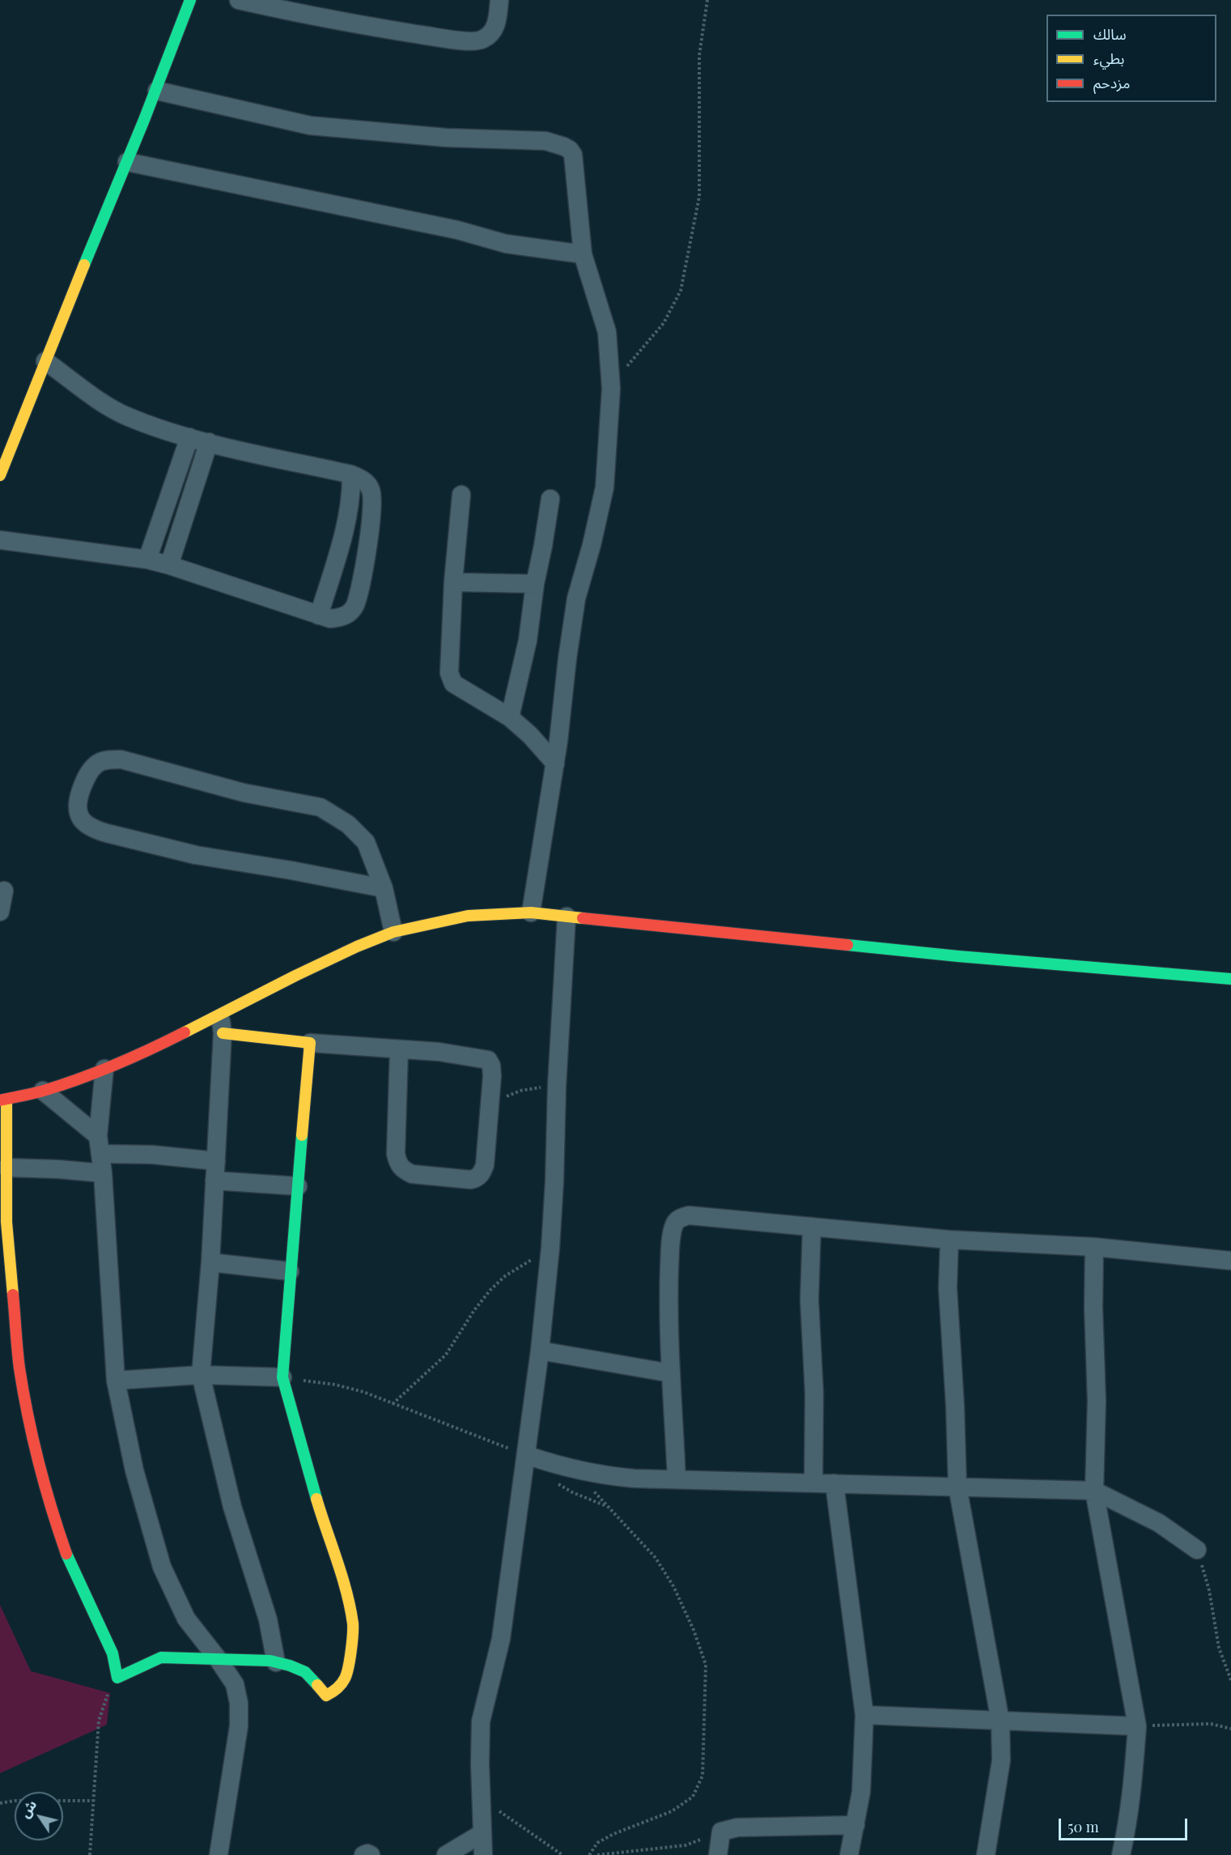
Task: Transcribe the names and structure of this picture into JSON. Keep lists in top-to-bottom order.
{
  "legend": ["سالك", "بطيء", "مزدحم"],
  "scale_bar": "50 m",
  "north": "top left"
}
